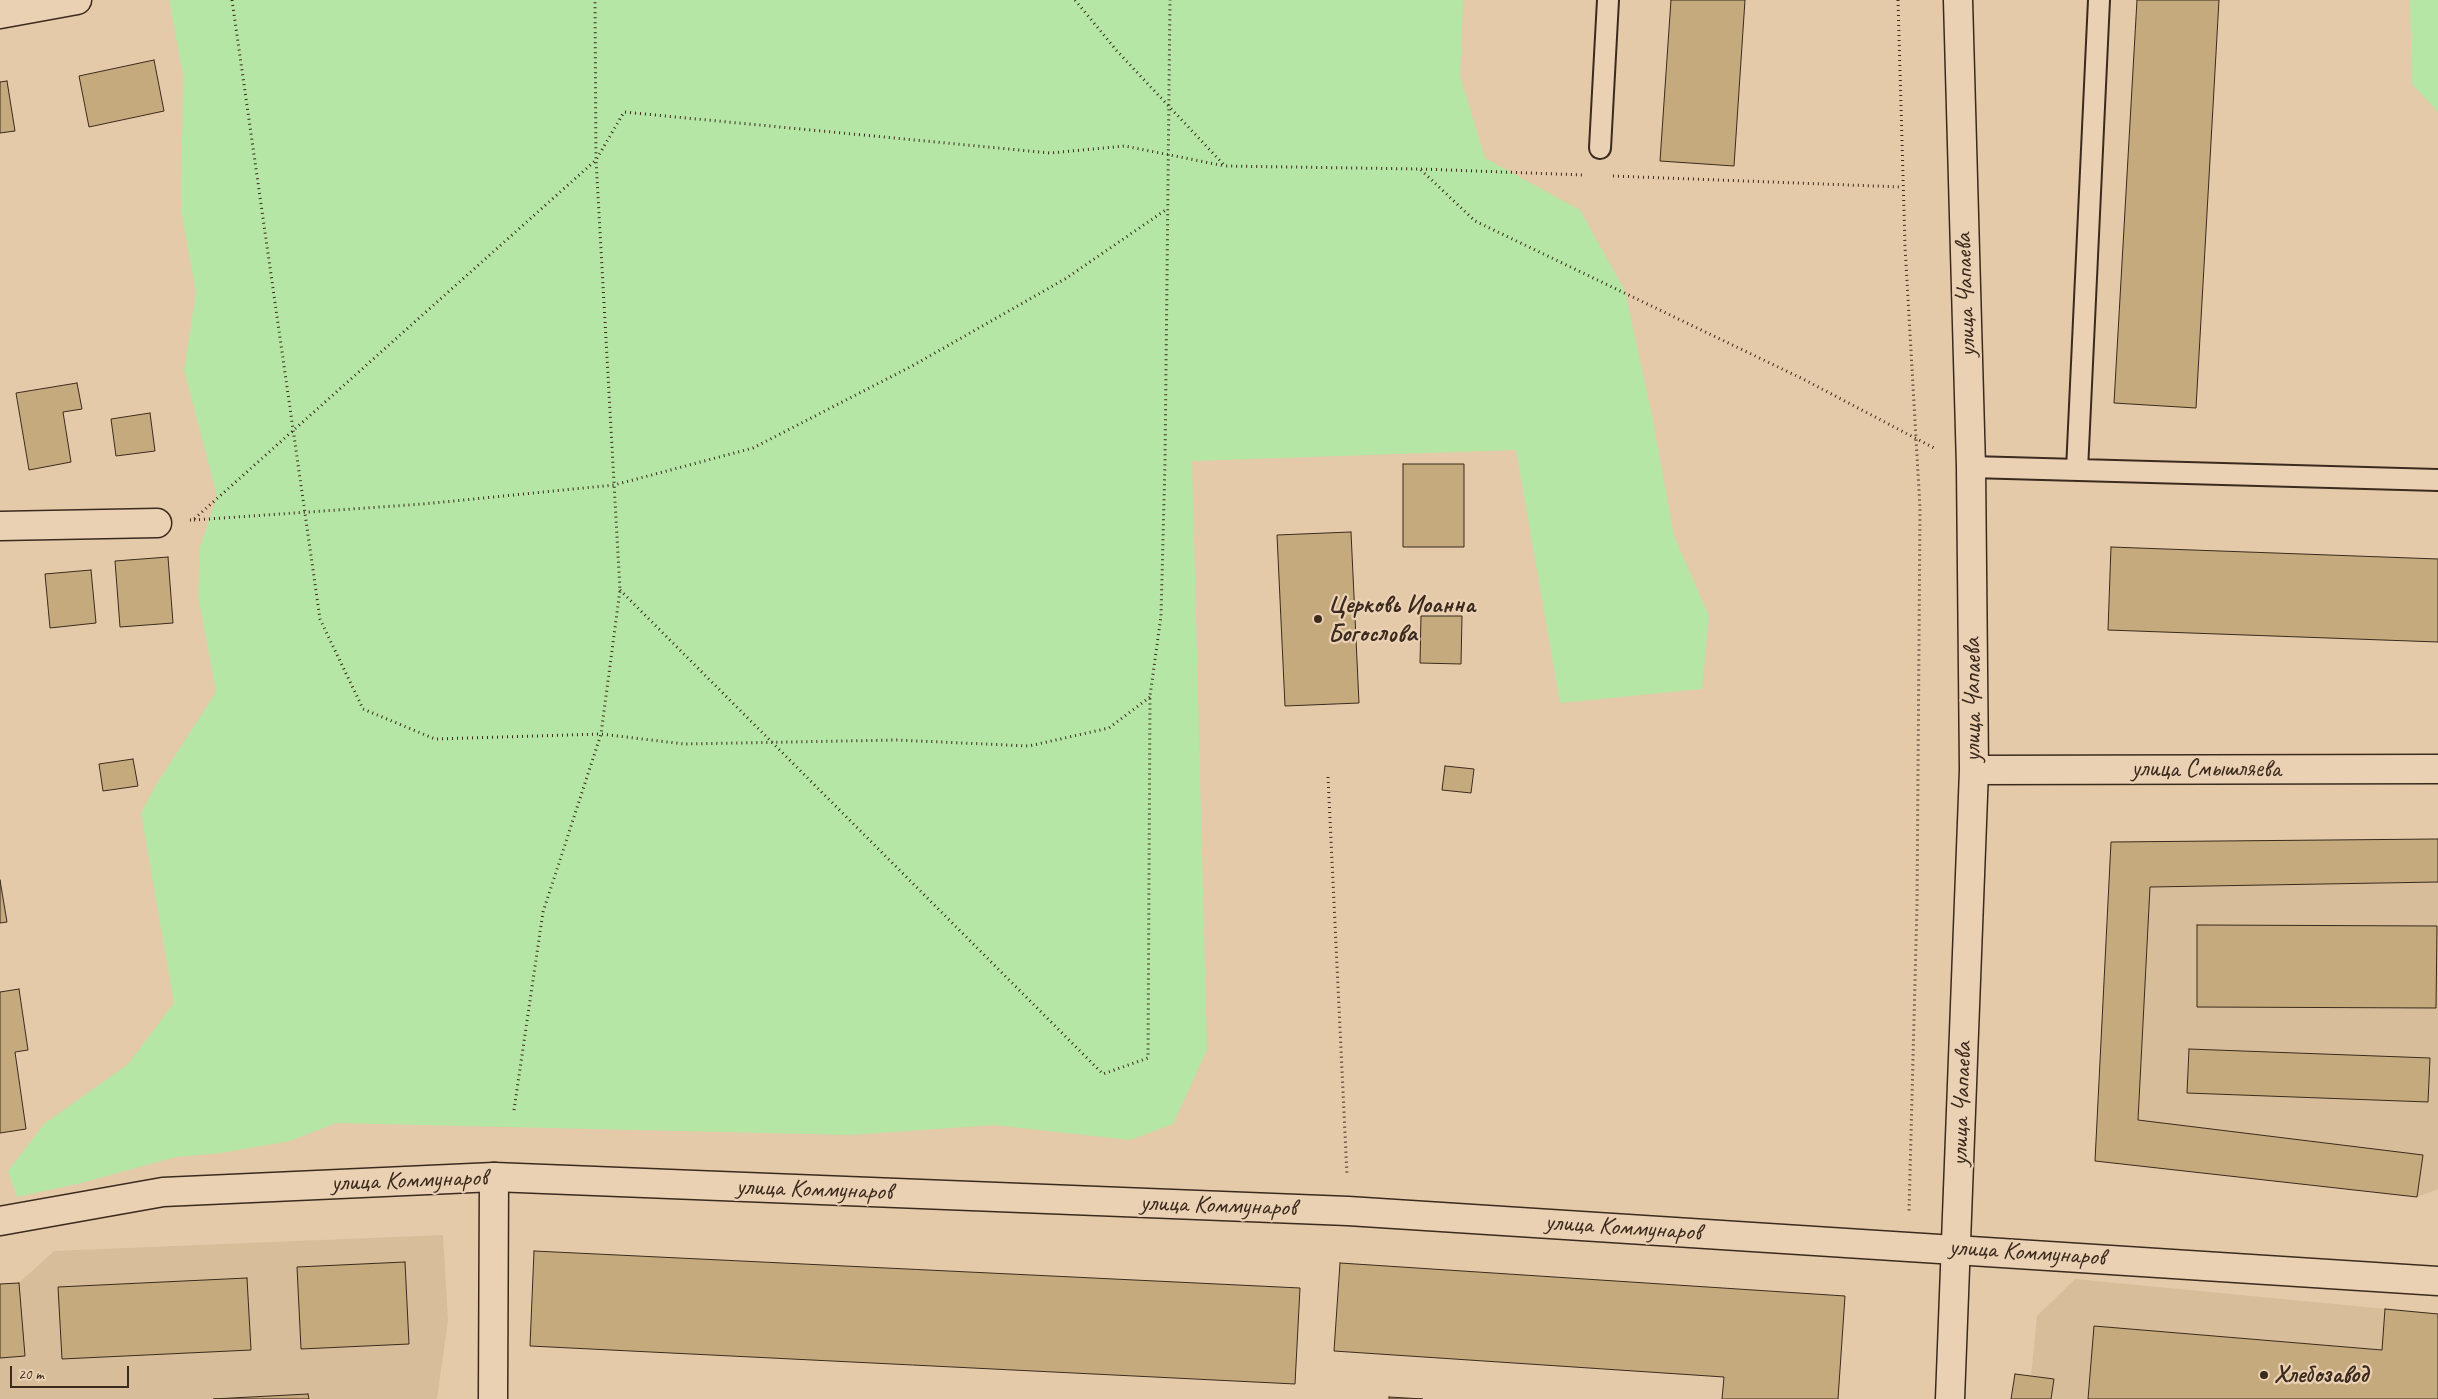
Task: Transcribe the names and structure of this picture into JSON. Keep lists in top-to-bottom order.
{
  "streets": {
    "main road": ["улица Чапаева", "улица Смышляева", "улица Коммунаров"]
  },
  "crossings": [
    ["улица Чапаева", "улица Смышляева"],
    ["улица Чапаева", "улица Коммунаров"]
  ],
  "places": ["Церковь Иоанна Богослова", "Хлебозавод"],
  "scale_bar": "20 m"
}
